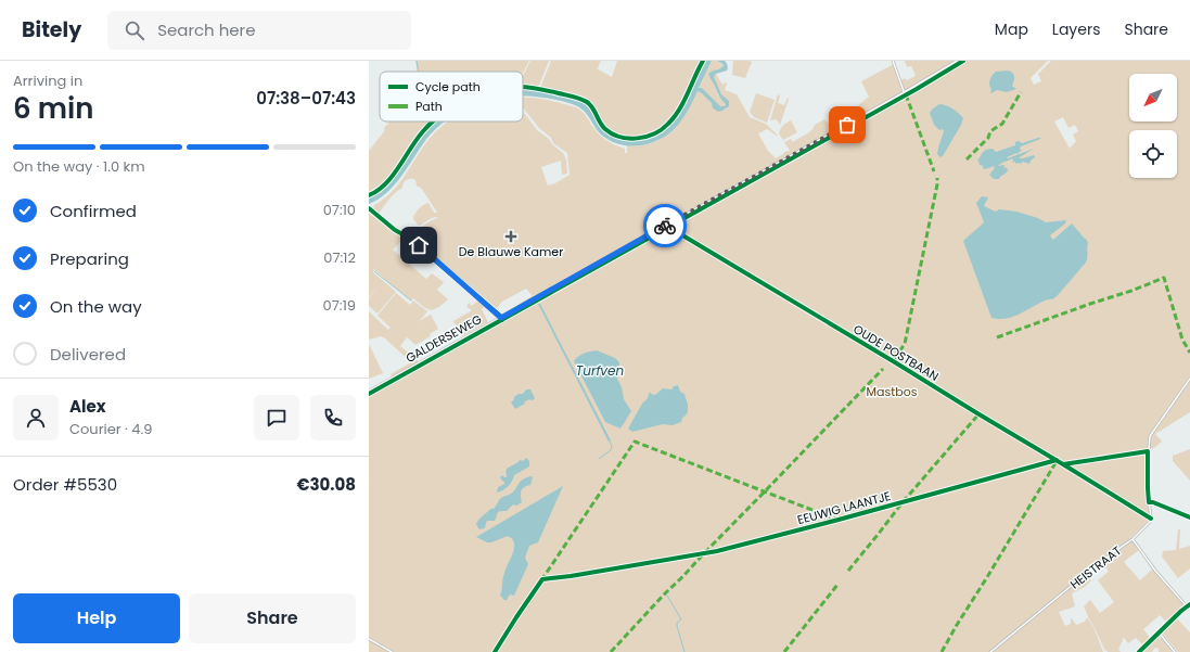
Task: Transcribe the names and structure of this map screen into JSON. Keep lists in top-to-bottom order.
{
  "streets": {
    "street": ["GALDERSEWEG", "HEISTRAAT"],
    "cycle path": ["OUDE POSTBAAN", "EEUWIG LAANTJE"]
  },
  "water": ["Turfven"],
  "parks": ["Mastbos"],
  "places": {
    "health": ["De Blauwe Kamer"]
  },
  "legend": ["Cycle path", "Path"],
  "north": "bottom left",
  "page": {
    "header": "Bitely",
    "search": "Search here",
    "nav": ["Map", "Layers", "Share"],
    "heading": ["6 min", "Arriving in", "07:38–07:43"],
    "panel": [
      "Alex",
      "Courier · 4.9",
      "Order #5530",
      "€30.08"
    ],
    "bar": "On the way · 1.0 km",
    "list": [
      ["Confirmed", "07:10"],
      ["Preparing", "07:12"],
      ["On the way", "07:19"],
      "Delivered"
    ],
    "buttons": ["Help", "Share"]
  }
}
